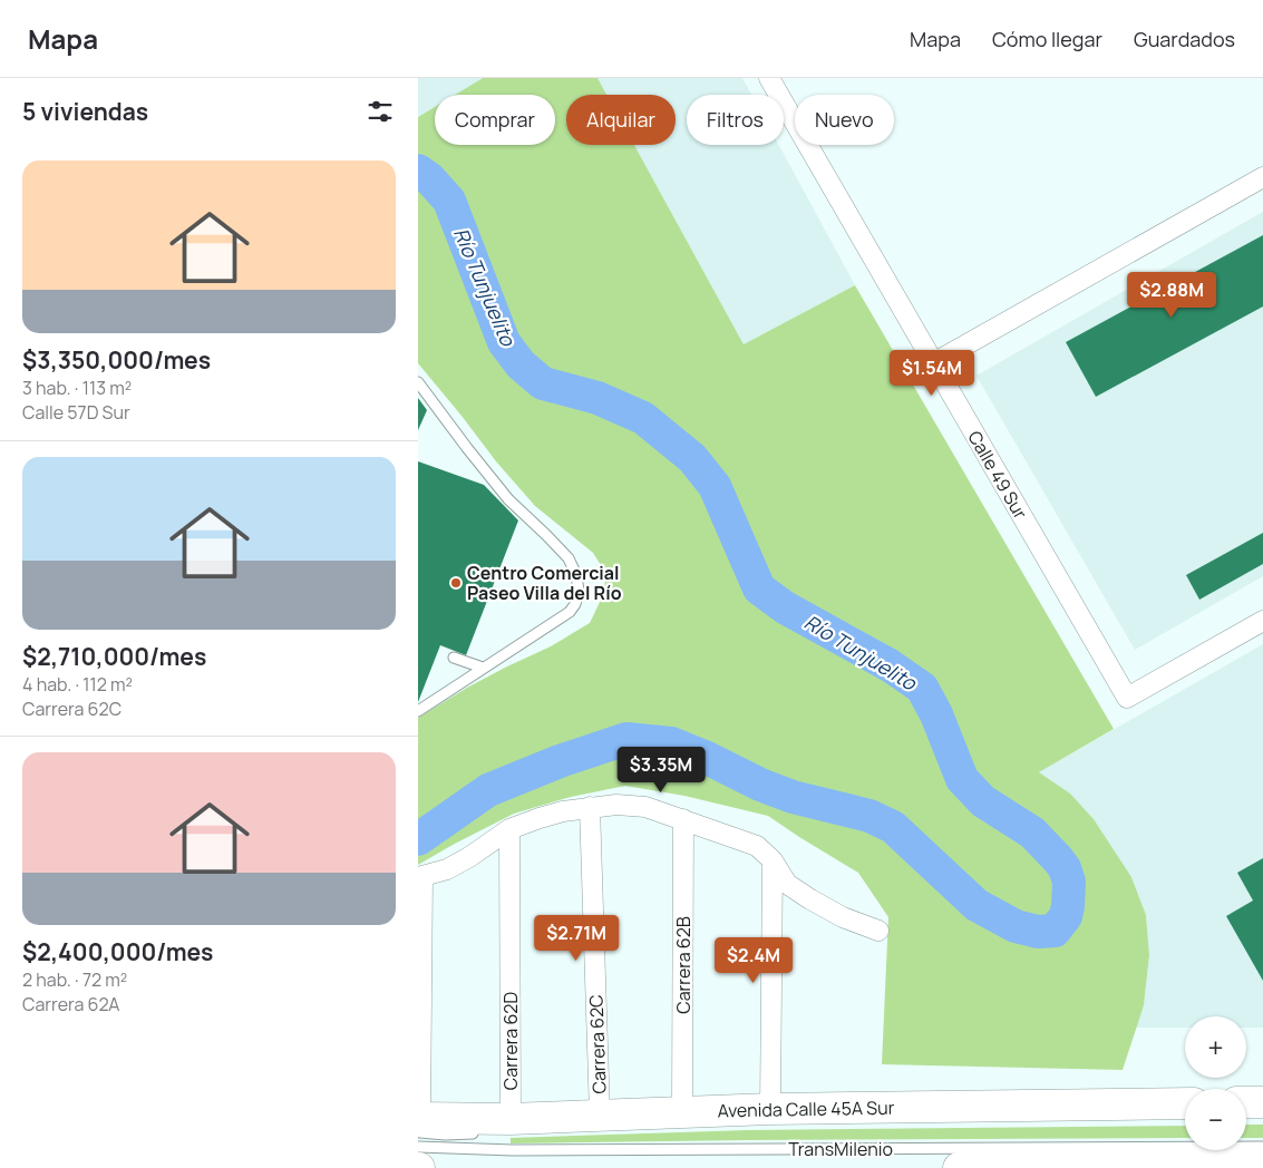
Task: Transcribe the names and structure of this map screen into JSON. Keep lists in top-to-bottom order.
{
  "streets": {
    "highway": ["Avenida Calle 45A Sur"],
    "street": [
      "Calle 49 Sur",
      "Carrera 62B",
      "Carrera 62D",
      "Carrera 62C"
    ],
    "lane": ["TransMilenio"]
  },
  "crossings": [
    ["Carrera 62B", "Avenida Calle 45A Sur"],
    ["Carrera 62D", "Avenida Calle 45A Sur"],
    ["Carrera 62C", "Avenida Calle 45A Sur"]
  ],
  "water": ["Río Tunjuelito"],
  "places": ["Centro Comercial Paseo Villa del Río"],
  "page": {
    "header": "Mapa",
    "nav": ["Mapa", "Cómo llegar", "Guardados"],
    "heading": "5 viviendas",
    "chip": [
      "Comprar",
      "Alquilar",
      "Filtros",
      "Nuevo"
    ],
    "list": [
      {
        "name": "$3,350,000/mes",
        "note": "3 hab. · 113 m² · Calle 57D Sur"
      },
      {
        "name": "$2,710,000/mes",
        "note": "4 hab. · 112 m² · Carrera 62C"
      },
      {
        "name": "$2,400,000/mes",
        "note": "2 hab. · 72 m² · Carrera 62A"
      }
    ],
    "price": [
      "$2.88M",
      "$1.54M",
      "$3.35M",
      "$2.71M",
      "$2.4M"
    ],
    "map_buttons": ["+", "−"]
  }
}
